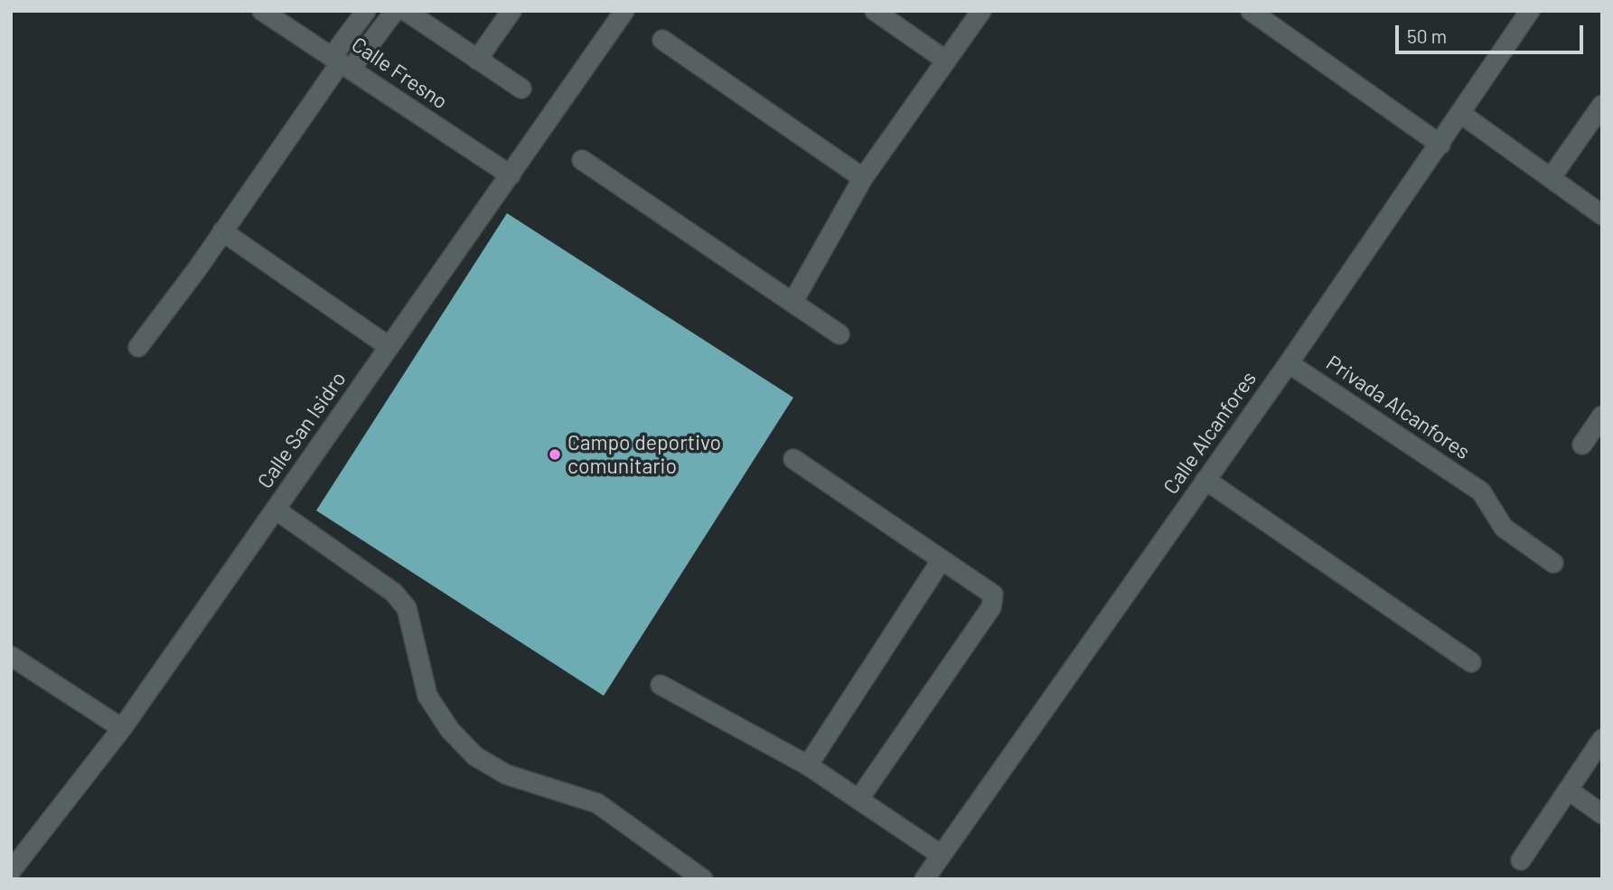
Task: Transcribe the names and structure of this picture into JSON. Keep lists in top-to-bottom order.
{
  "streets": {
    "street": [
      "Calle Fresno",
      "Privada Alcanfores",
      "Calle San Isidro",
      "Calle Alcanfores"
    ]
  },
  "crossings": [
    ["Calle Fresno", "Calle San Isidro"],
    ["Privada Alcanfores", "Calle Alcanfores"]
  ],
  "places": ["Campo deportivo comunitario"],
  "scale_bar": "50 m"
}
